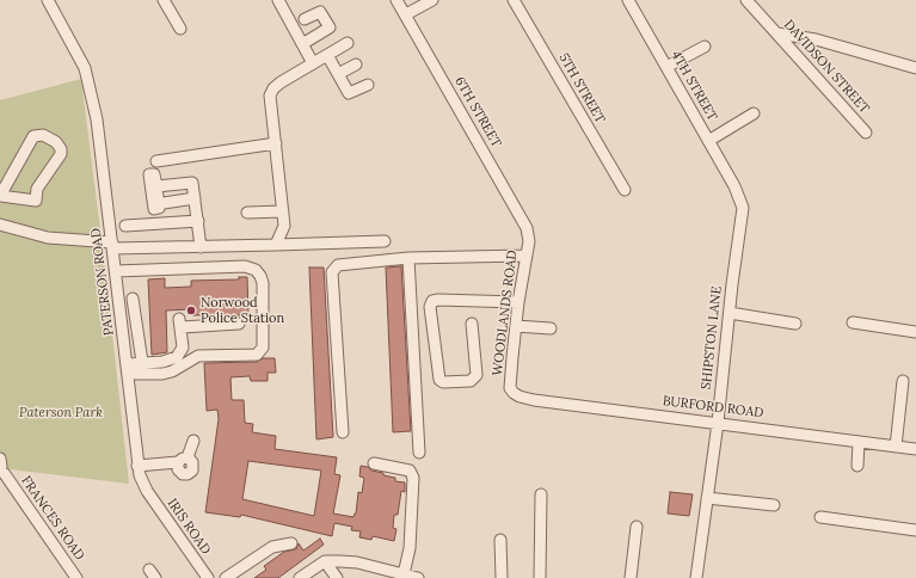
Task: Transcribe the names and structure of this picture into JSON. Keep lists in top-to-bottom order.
{
  "streets": {
    "street": [
      "DAVIDSON STREET",
      "4TH STREET",
      "5TH STREET",
      "6TH STREET",
      "PATERSON ROAD",
      "WOODLANDS ROAD",
      "SHIPSTON LANE",
      "BURFORD ROAD",
      "FRANCES ROAD",
      "IRIS ROAD"
    ]
  },
  "crossings": [
    ["4TH STREET", "SHIPSTON LANE"],
    ["6TH STREET", "WOODLANDS ROAD"],
    ["PATERSON ROAD", "IRIS ROAD"],
    ["WOODLANDS ROAD", "BURFORD ROAD"],
    ["SHIPSTON LANE", "BURFORD ROAD"]
  ],
  "parks": ["Paterson Park"],
  "places": ["Norwood Police Station"]
}
